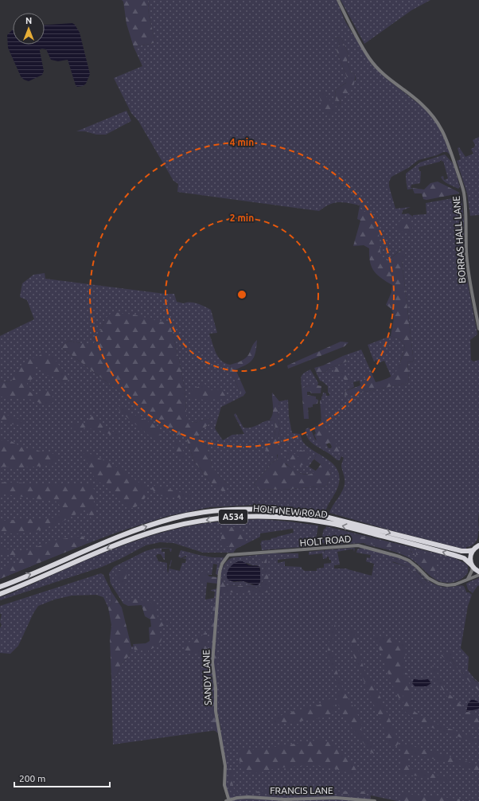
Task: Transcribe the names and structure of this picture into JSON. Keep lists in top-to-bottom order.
{
  "streets": {
    "highway": ["HOLT NEW ROAD", "A534"],
    "street": [
      "BORRAS HALL LANE",
      "HOLT ROAD",
      "SANDY LANE",
      "FRANCIS LANE"
    ]
  },
  "crossings": [
    ["HOLT ROAD", "SANDY LANE"],
    ["SANDY LANE", "FRANCIS LANE"]
  ],
  "scale_bar": "200 m",
  "north": "top",
  "rings": ["4 min", "2 min"]
}
